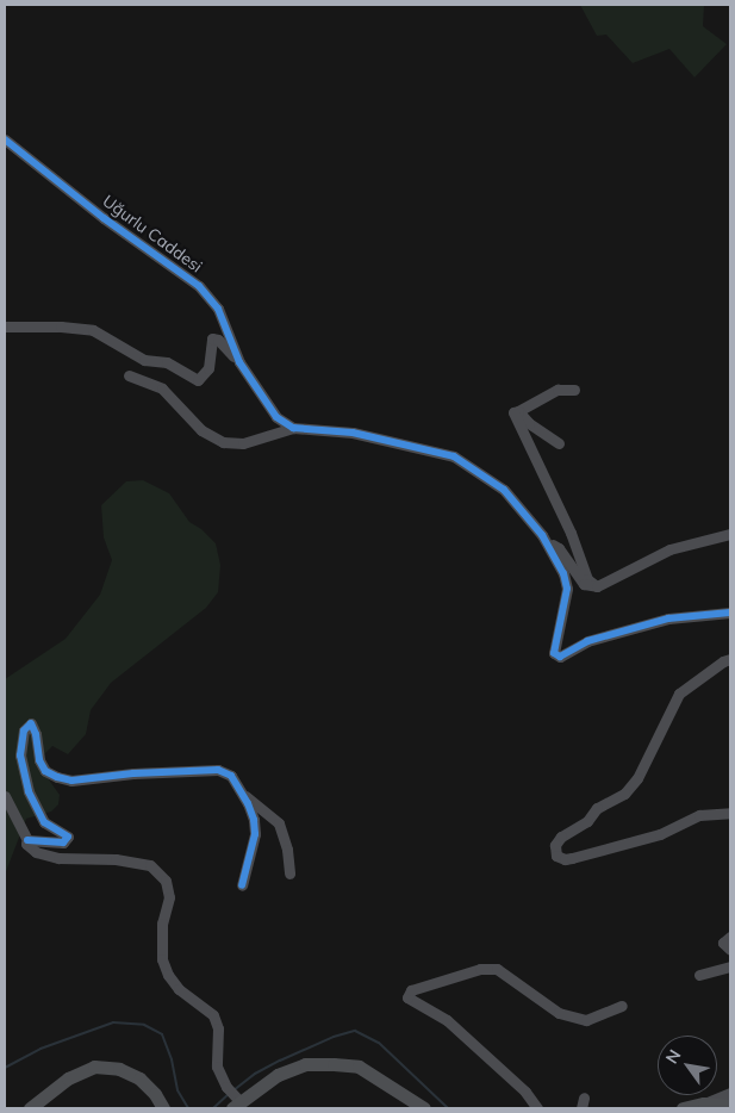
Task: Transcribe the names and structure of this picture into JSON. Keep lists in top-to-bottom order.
{
  "streets": {
    "street": ["Uğurlu Caddesi"]
  },
  "north": "top left"
}
